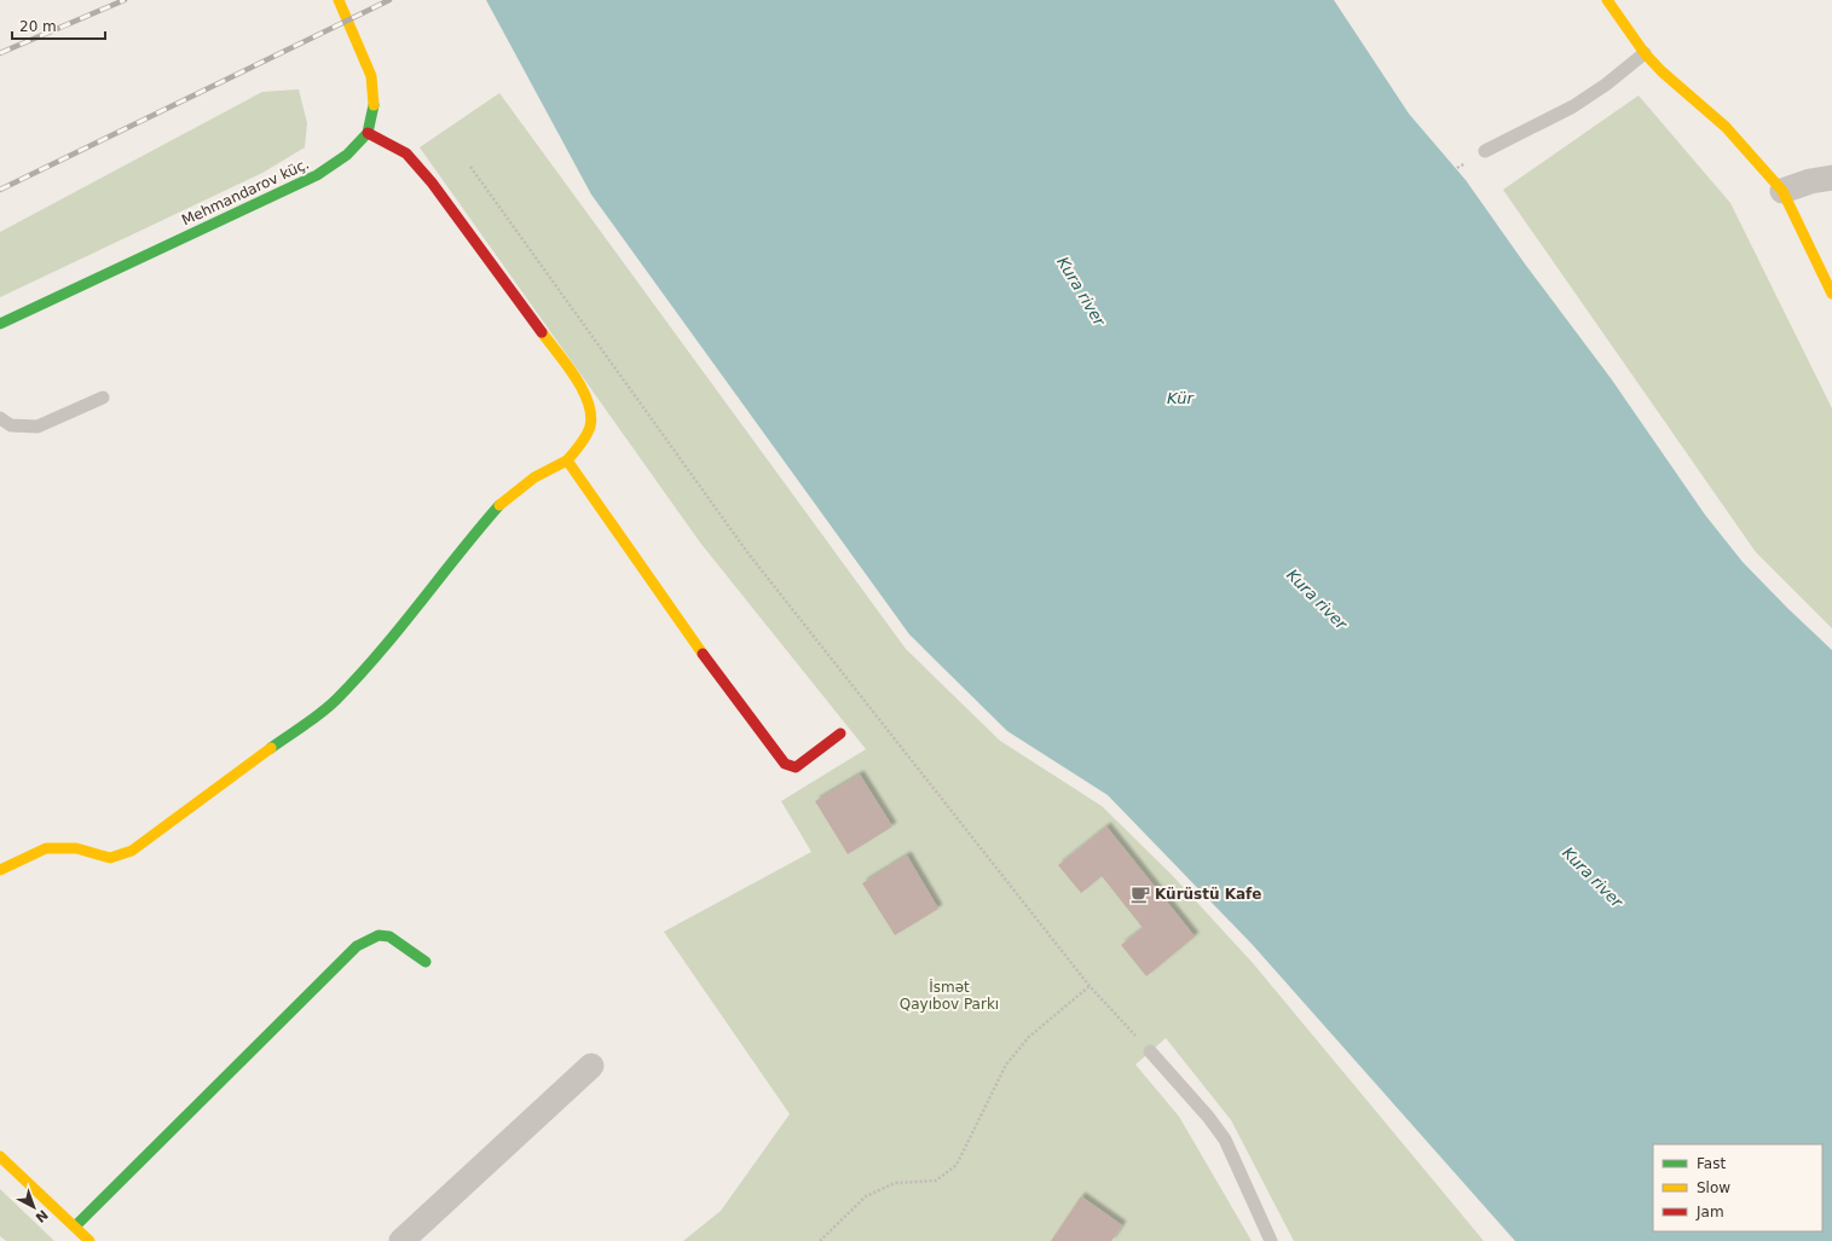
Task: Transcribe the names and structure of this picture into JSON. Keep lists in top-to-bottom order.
{
  "streets": {
    "street": ["Mehmandarov küç."]
  },
  "water": ["Kura river", "Kür"],
  "parks": ["İsmət Qayıbov Parkı"],
  "places": {
    "cafe": ["Kürüstü Kafe"]
  },
  "legend": ["Fast", "Slow", "Jam"],
  "scale_bar": "20 m",
  "north": "bottom right"
}
